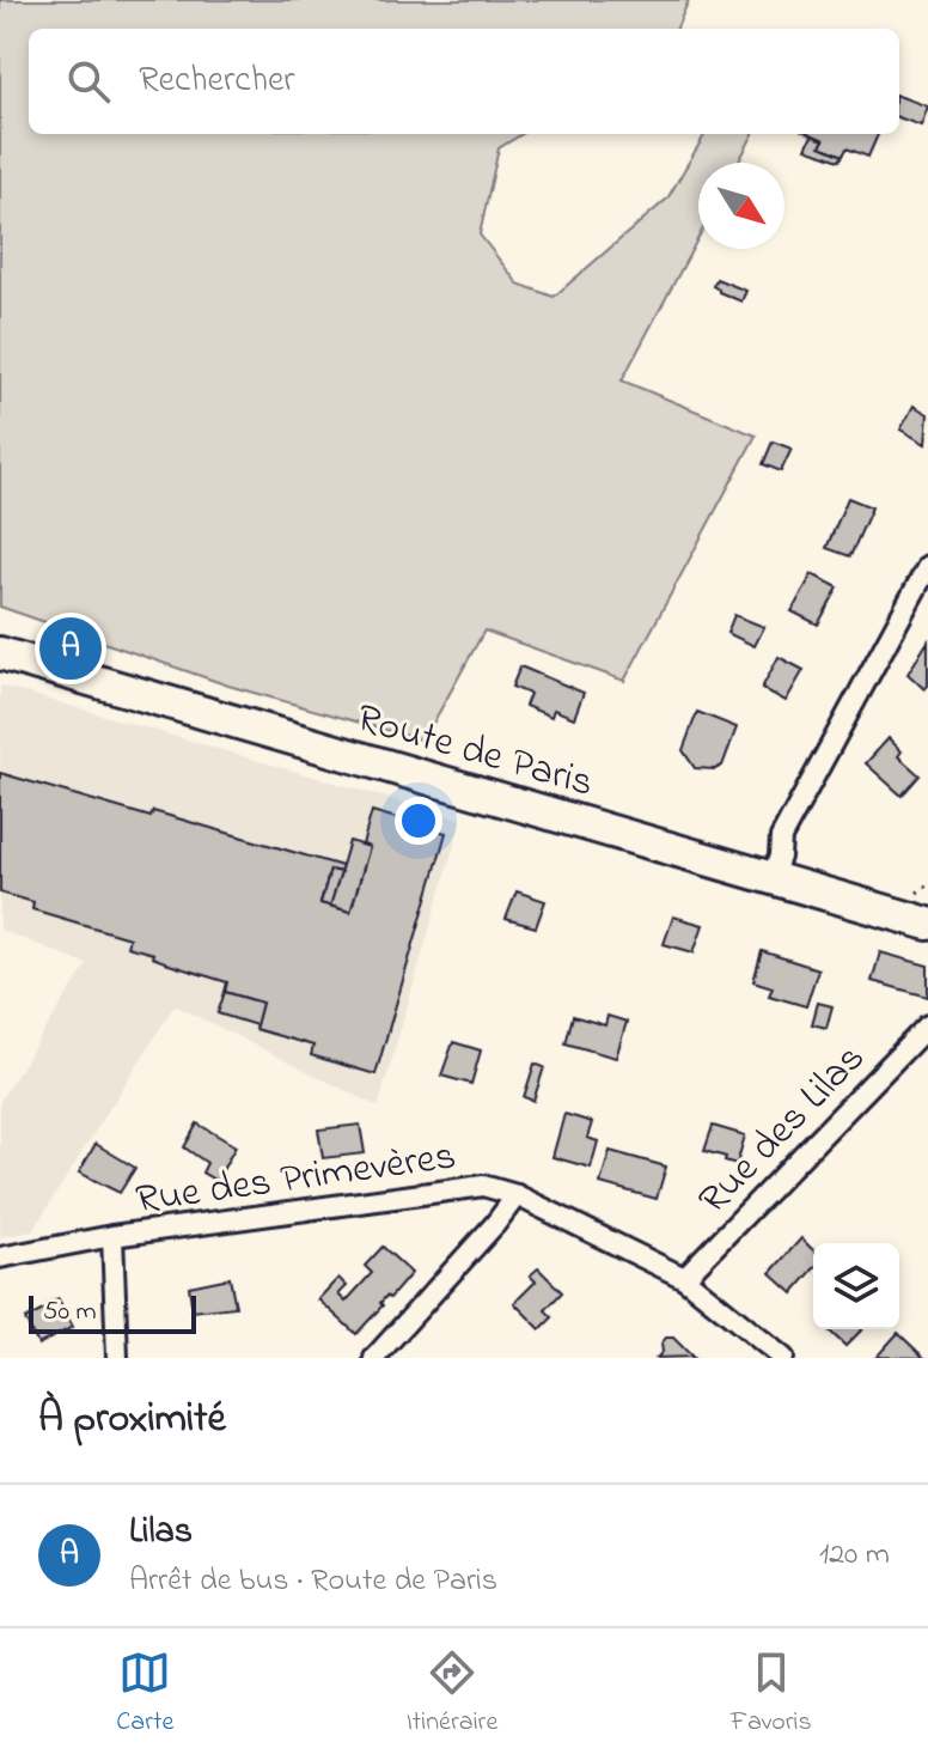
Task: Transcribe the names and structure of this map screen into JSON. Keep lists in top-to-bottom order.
{
  "streets": {
    "main road": ["Route de Paris"],
    "street": ["Rue des Lilas", "Rue des Primevères"]
  },
  "crossings": [
    ["Rue des Lilas", "Rue des Primevères"]
  ],
  "scale_bar": "50 m",
  "north": "bottom right",
  "page": {
    "search": "Rechercher",
    "pins": "A",
    "scale": "50 m",
    "heading": "À proximité",
    "list": [
      {
        "mark": "A",
        "name": "Lilas",
        "note": "Arrêt de bus · Route de Paris",
        "value": "120 m"
      }
    ],
    "nav": ["Carte", "Itinéraire", "Favoris"]
  }
}
